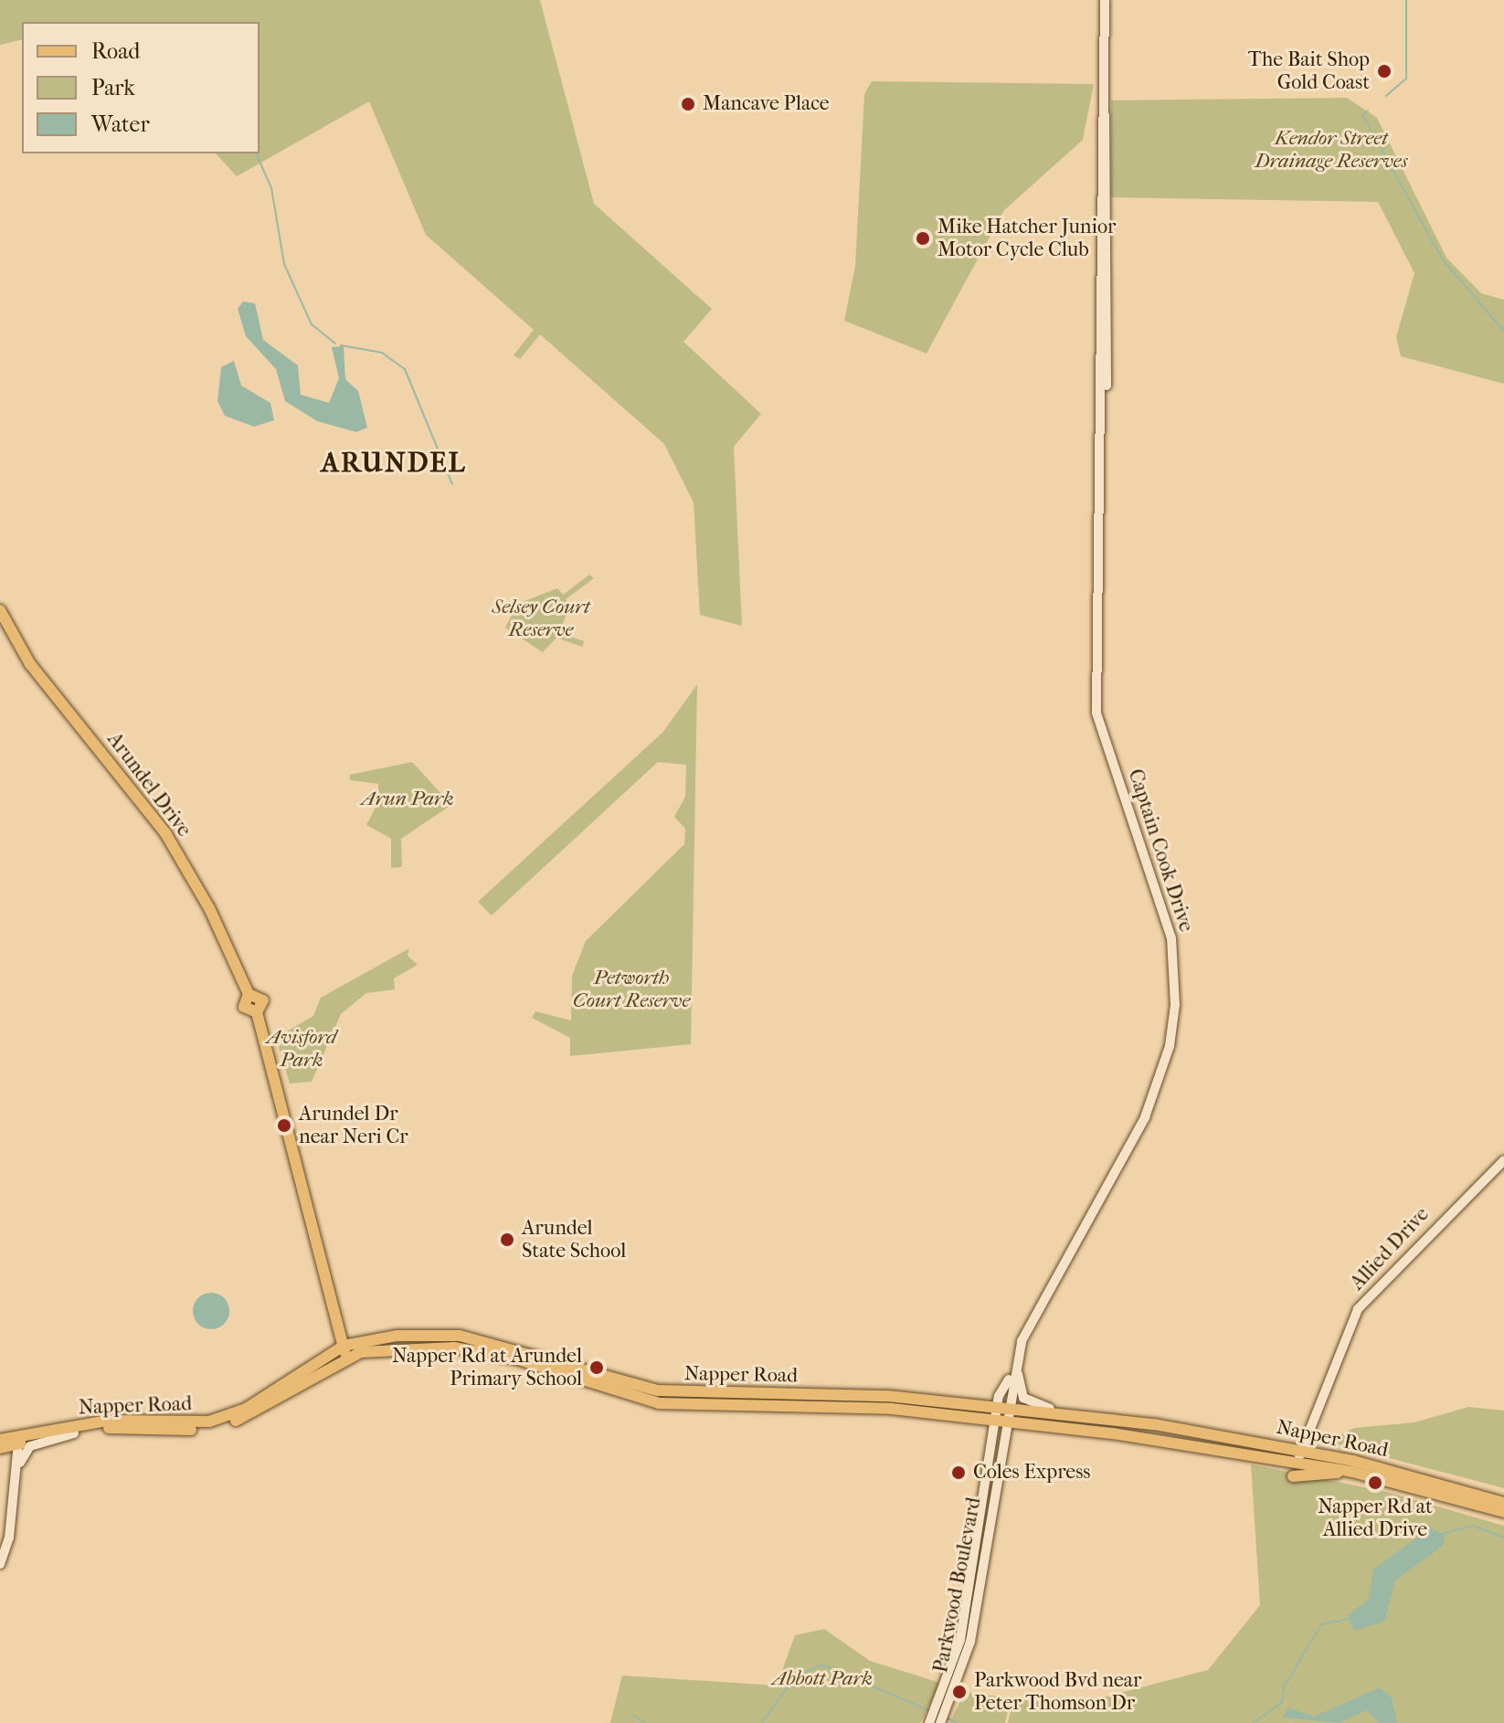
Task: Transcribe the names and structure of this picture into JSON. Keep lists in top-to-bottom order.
{
  "streets": {
    "main road": ["Arundel Drive", "Napper Road"],
    "street": ["Captain Cook Drive", "Allied Drive", "Parkwood Boulevard"]
  },
  "crossings": [
    ["Arundel Drive", "Napper Road"],
    ["Captain Cook Drive", "Parkwood Boulevard"],
    ["Allied Drive", "Napper Road"],
    ["Napper Road", "Parkwood Boulevard"]
  ],
  "districts": ["ARUNDEL"],
  "parks": [
    "Kendor Street Drainage Reserves",
    "Selsey Court Reserve",
    "Arun Park",
    "Petworth Court Reserve",
    "Avisford Park",
    "Abbott Park"
  ],
  "places": [
    "The Bait Shop Gold Coast",
    "Mancave Place",
    "Mike Hatcher Junior Motor Cycle Club",
    "Arundel Dr near Neri Cr",
    "Arundel State School",
    "Napper Rd at Arundel Primary School",
    "Coles Express",
    "Napper Rd at Allied Drive",
    "Parkwood Bvd near Peter Thomson Dr"
  ],
  "legend": ["Road", "Park", "Water"]
}
